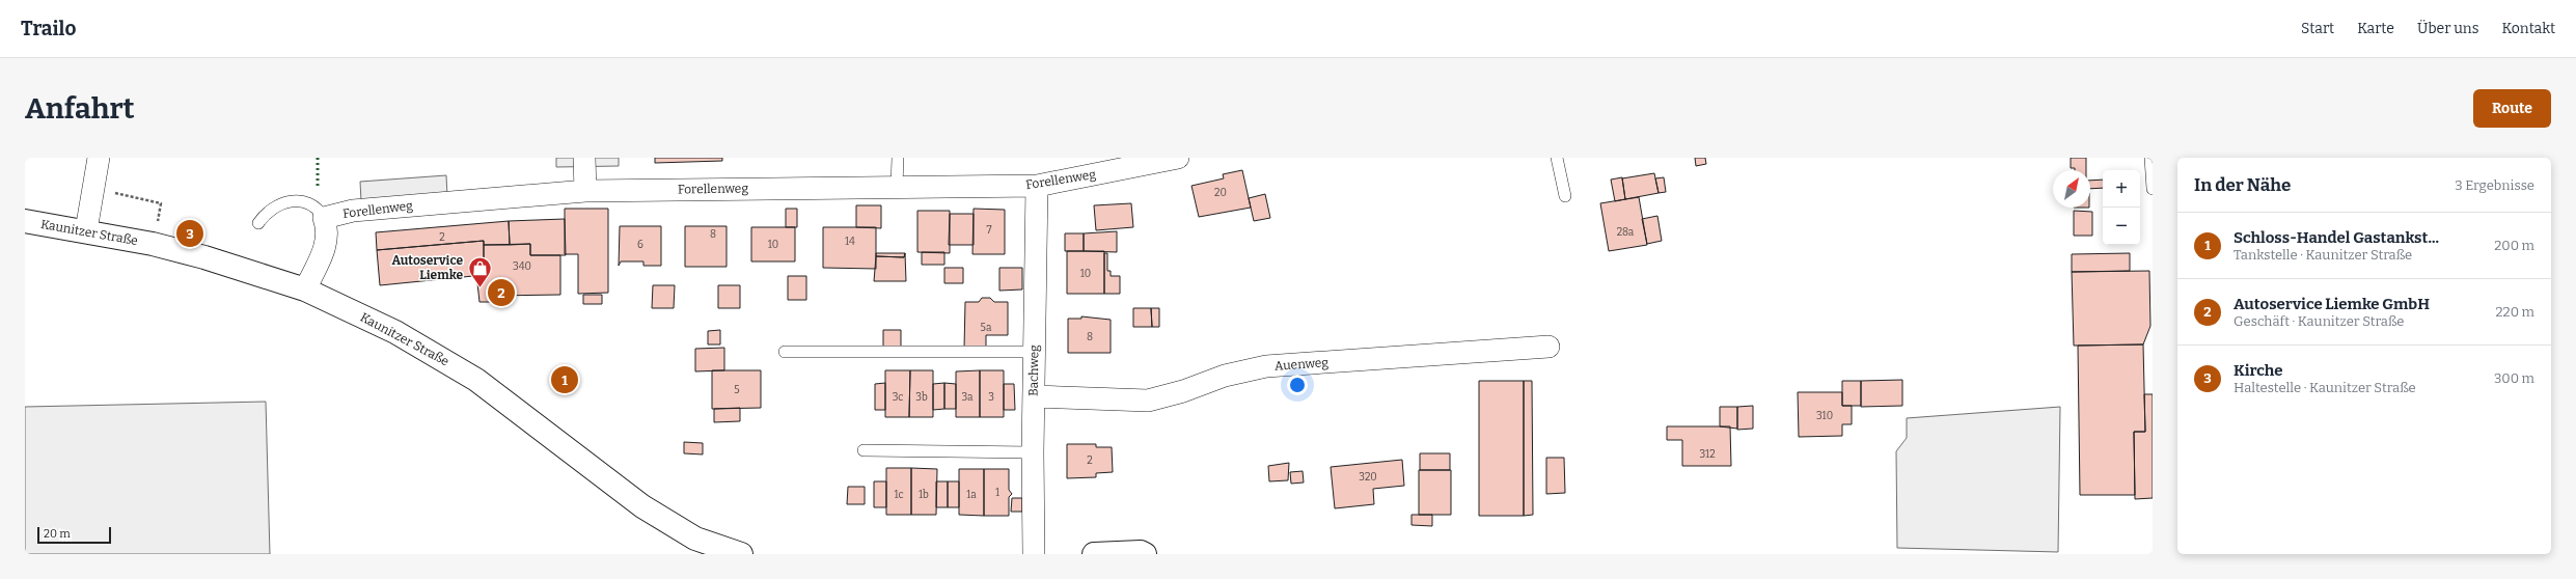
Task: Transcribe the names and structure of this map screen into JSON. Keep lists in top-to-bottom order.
{
  "streets": {
    "street": [
      "Forellenweg",
      "Kaunitzer Straße",
      "Auenweg",
      "Bachweg"
    ]
  },
  "crossings": [
    ["Forellenweg", "Kaunitzer Straße"],
    ["Forellenweg", "Bachweg"],
    ["Auenweg", "Bachweg"]
  ],
  "places": {
    "shop": ["Autoservice Liemke"]
  },
  "house_numbers": [
    "20",
    "7",
    "28a",
    "8",
    "2",
    "14",
    "6",
    "10",
    "340",
    "10",
    "5a",
    "8",
    "5",
    "3c",
    "3b",
    "3a",
    "3",
    "310",
    "312",
    "2",
    "320",
    "1",
    "1c",
    "1b",
    "1a"
  ],
  "scale_bar": "20 m",
  "north": "top right",
  "page": {
    "header": "Trailo",
    "nav": [
      "Start",
      "Karte",
      "Über uns",
      "Kontakt"
    ],
    "buttons": "Route",
    "title": "Anfahrt",
    "heading": ["In der Nähe", "3 Ergebnisse"],
    "map_buttons": ["+", "−"],
    "list": [
      {
        "mark": "1",
        "name": "Schloss-Handel Gastankst...",
        "note": "Tankstelle · Kaunitzer Straße",
        "value": "200 m"
      },
      {
        "mark": "2",
        "name": "Autoservice Liemke GmbH",
        "note": "Geschäft · Kaunitzer Straße",
        "value": "220 m"
      },
      {
        "mark": "3",
        "name": "Kirche",
        "note": "Haltestelle · Kaunitzer Straße",
        "value": "300 m"
      }
    ],
    "pins": ["3", "2", "1"],
    "scale": "20 m"
  }
}
